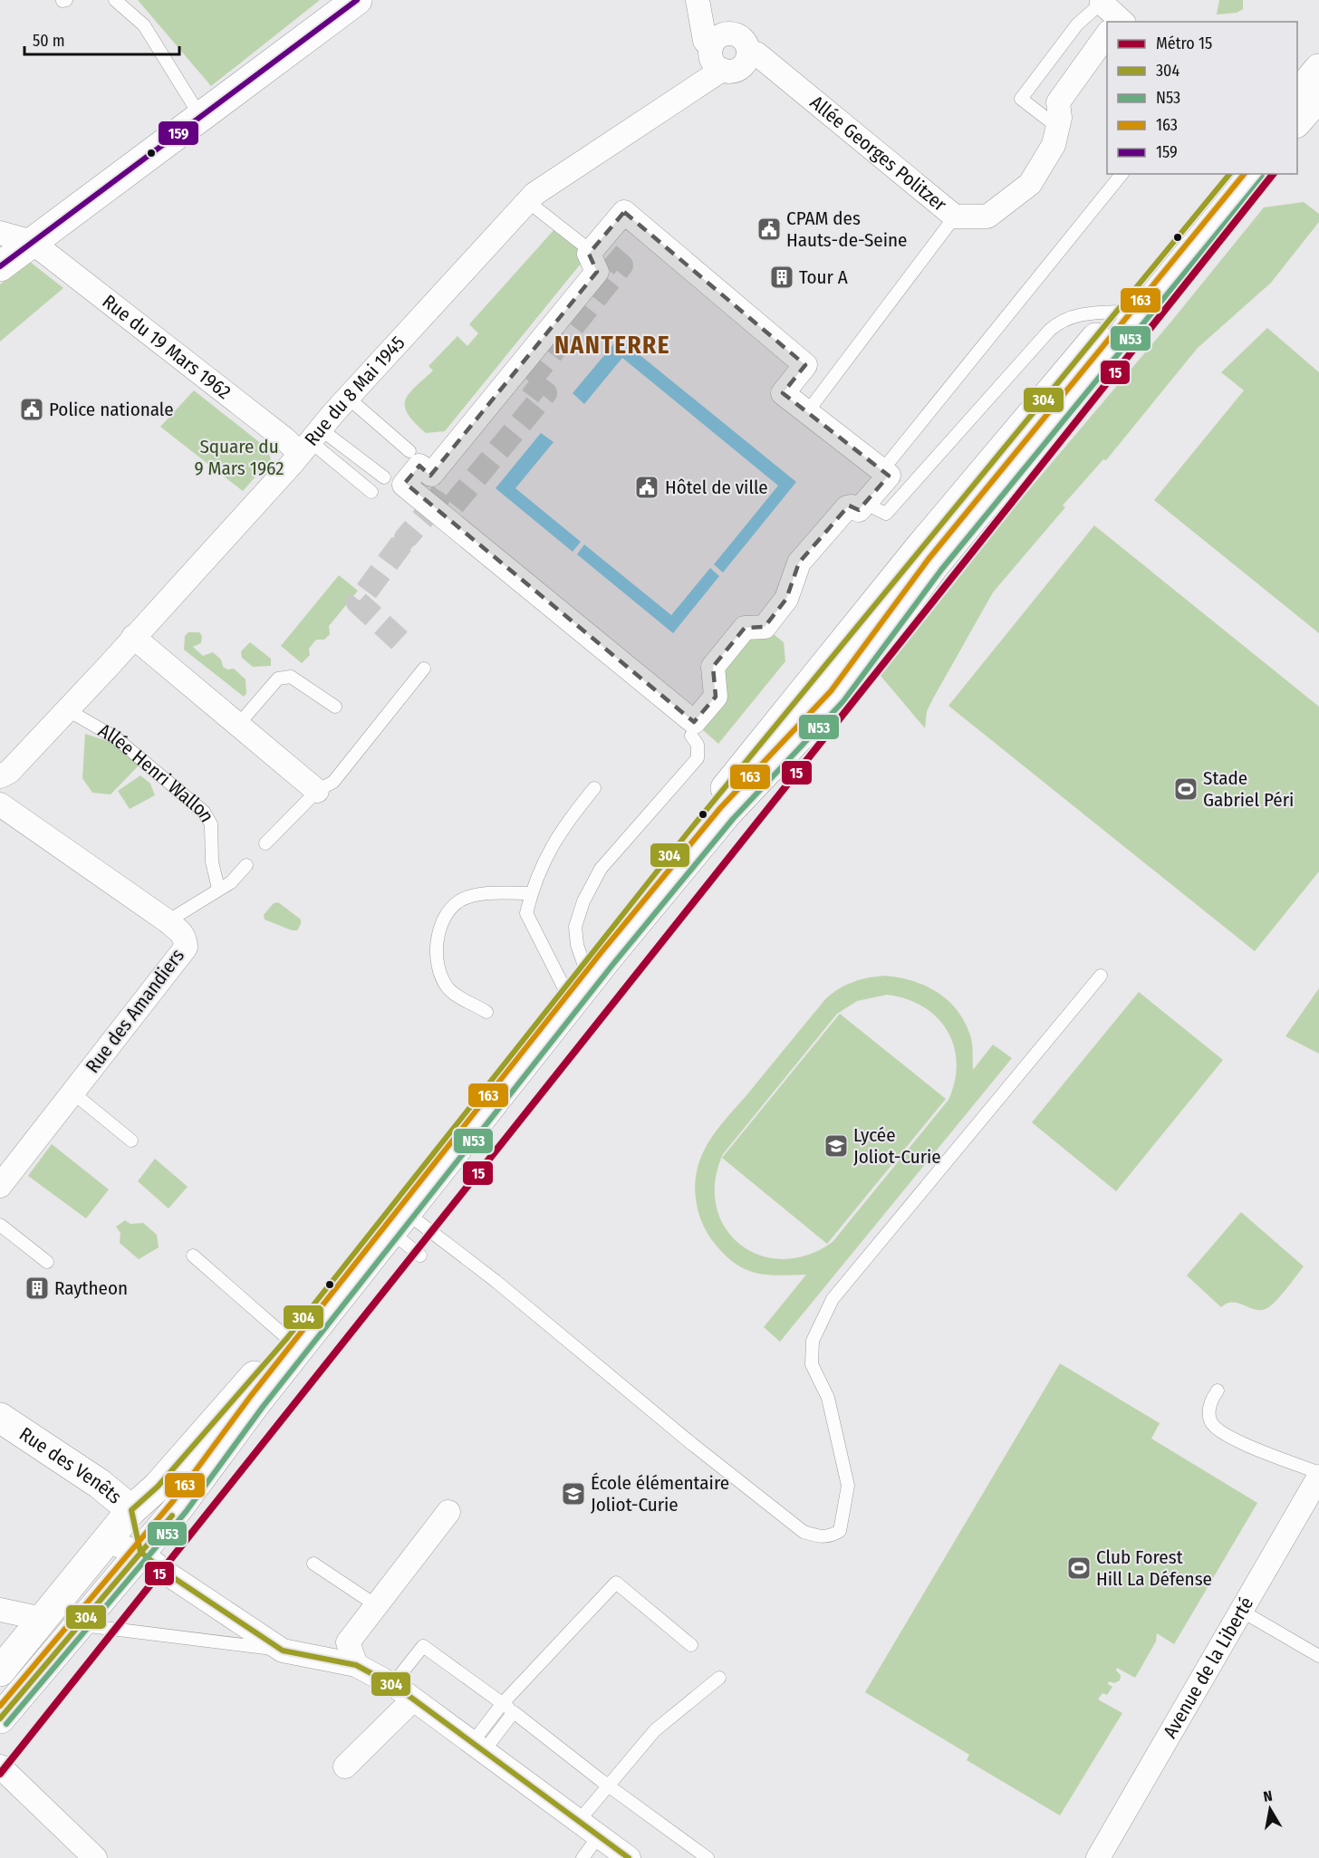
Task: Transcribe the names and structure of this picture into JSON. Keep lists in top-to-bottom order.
{
  "streets": {
    "main road": ["Rue des Venêts"],
    "street": [
      "Allée Georges Politzer",
      "Rue du 19 Mars 1962",
      "Rue du 8 Mai 1945",
      "Rue des Amandiers",
      "Avenue de la Liberté"
    ],
    "lane": ["Allée Henri Wallon"]
  },
  "crossings": [
    ["Allée Georges Politzer", "Rue du 8 Mai 1945"],
    ["Rue du 19 Mars 1962", "Rue du 8 Mai 1945"],
    ["Rue du 8 Mai 1945", "Allée Henri Wallon"]
  ],
  "districts": ["NANTERRE"],
  "parks": ["Square du 9 Mars 1962"],
  "places": {
    "public building": ["CPAM des Hauts-de-Seine", "Police nationale", "Hôtel de ville"],
    "building": ["Tour A", "Raytheon"],
    "sports": ["Stade Gabriel Péri", "Club Forest Hill La Défense"],
    "school or university": ["Lycée Joliot-Curie", "École élémentaire Joliot-Curie"]
  },
  "lines": [
    "transit line 159",
    "metro line 15",
    "transit line 304",
    "transit line 163",
    "transit line N53"
  ],
  "legend": [
    "Métro 15",
    "304",
    "N53",
    "163",
    "159"
  ],
  "scale_bar": "50 m",
  "north": "top"
}
